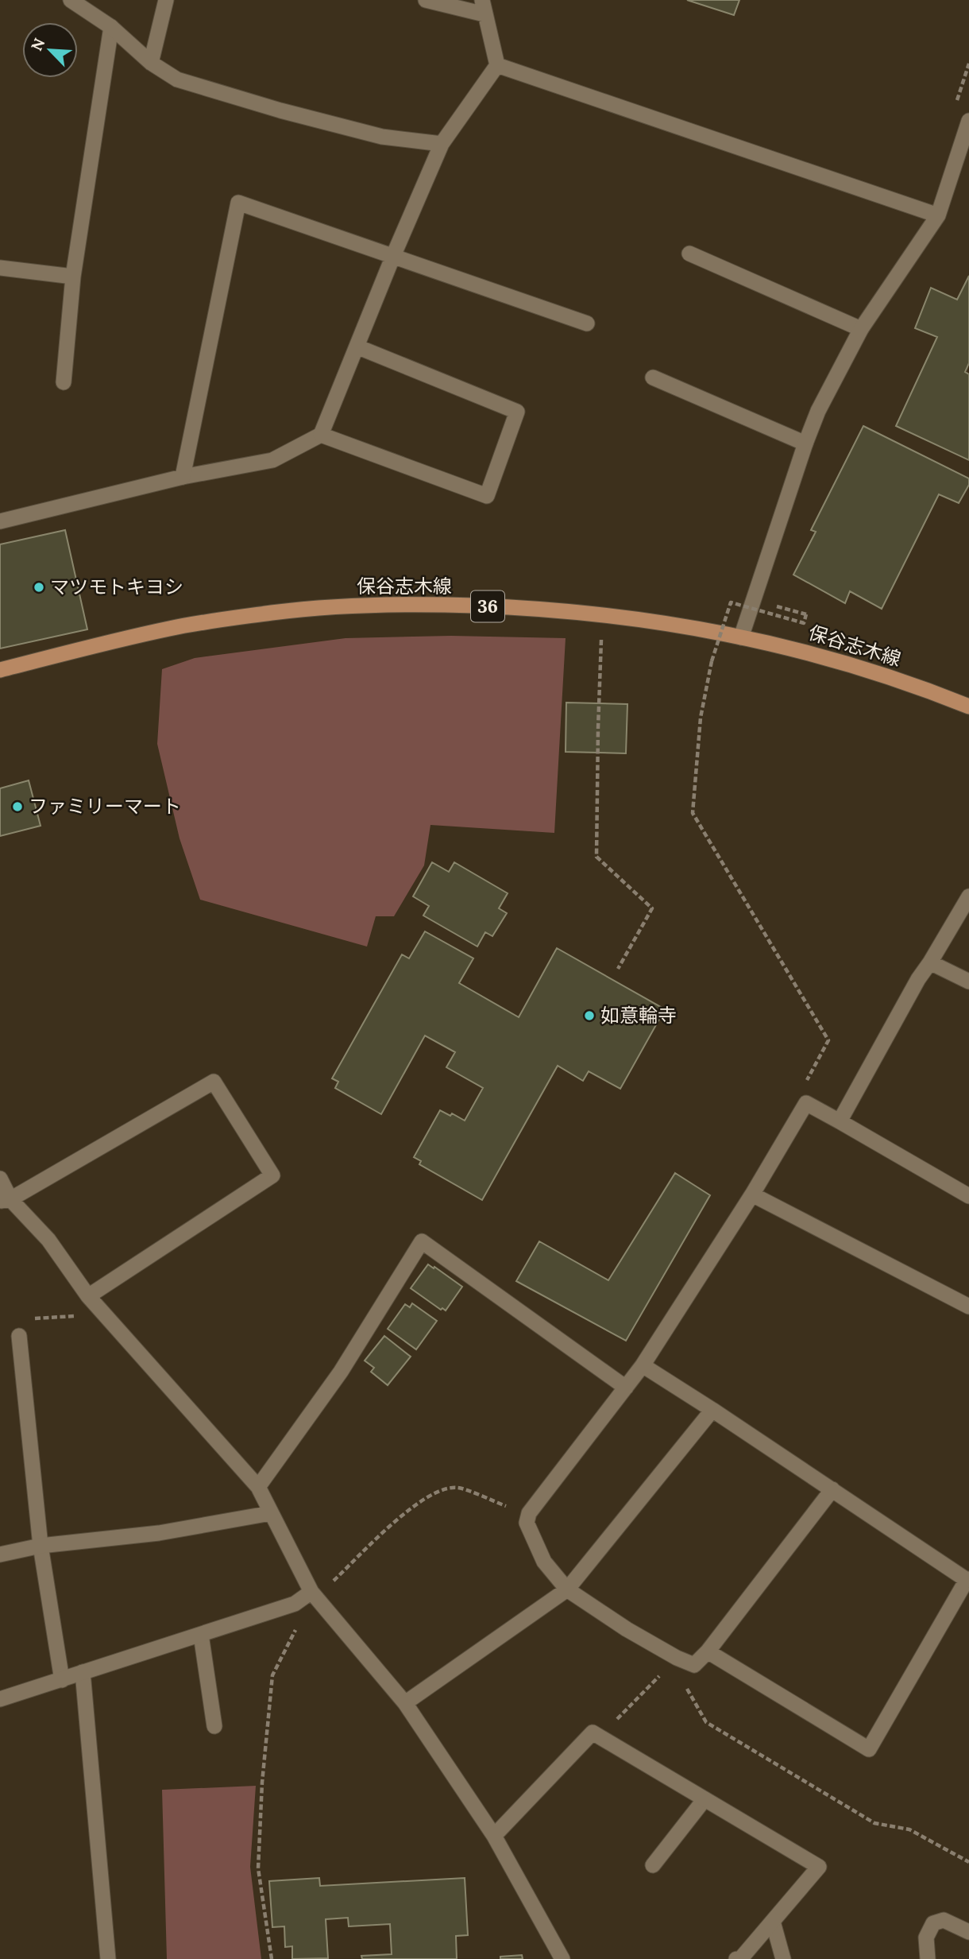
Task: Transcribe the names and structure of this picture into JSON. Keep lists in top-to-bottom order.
{
  "streets": {
    "main road": ["保谷志木線", "36"]
  },
  "places": ["マツモトキヨシ", "ファミリーマート", "如意輪寺"],
  "north": "top left"
}
